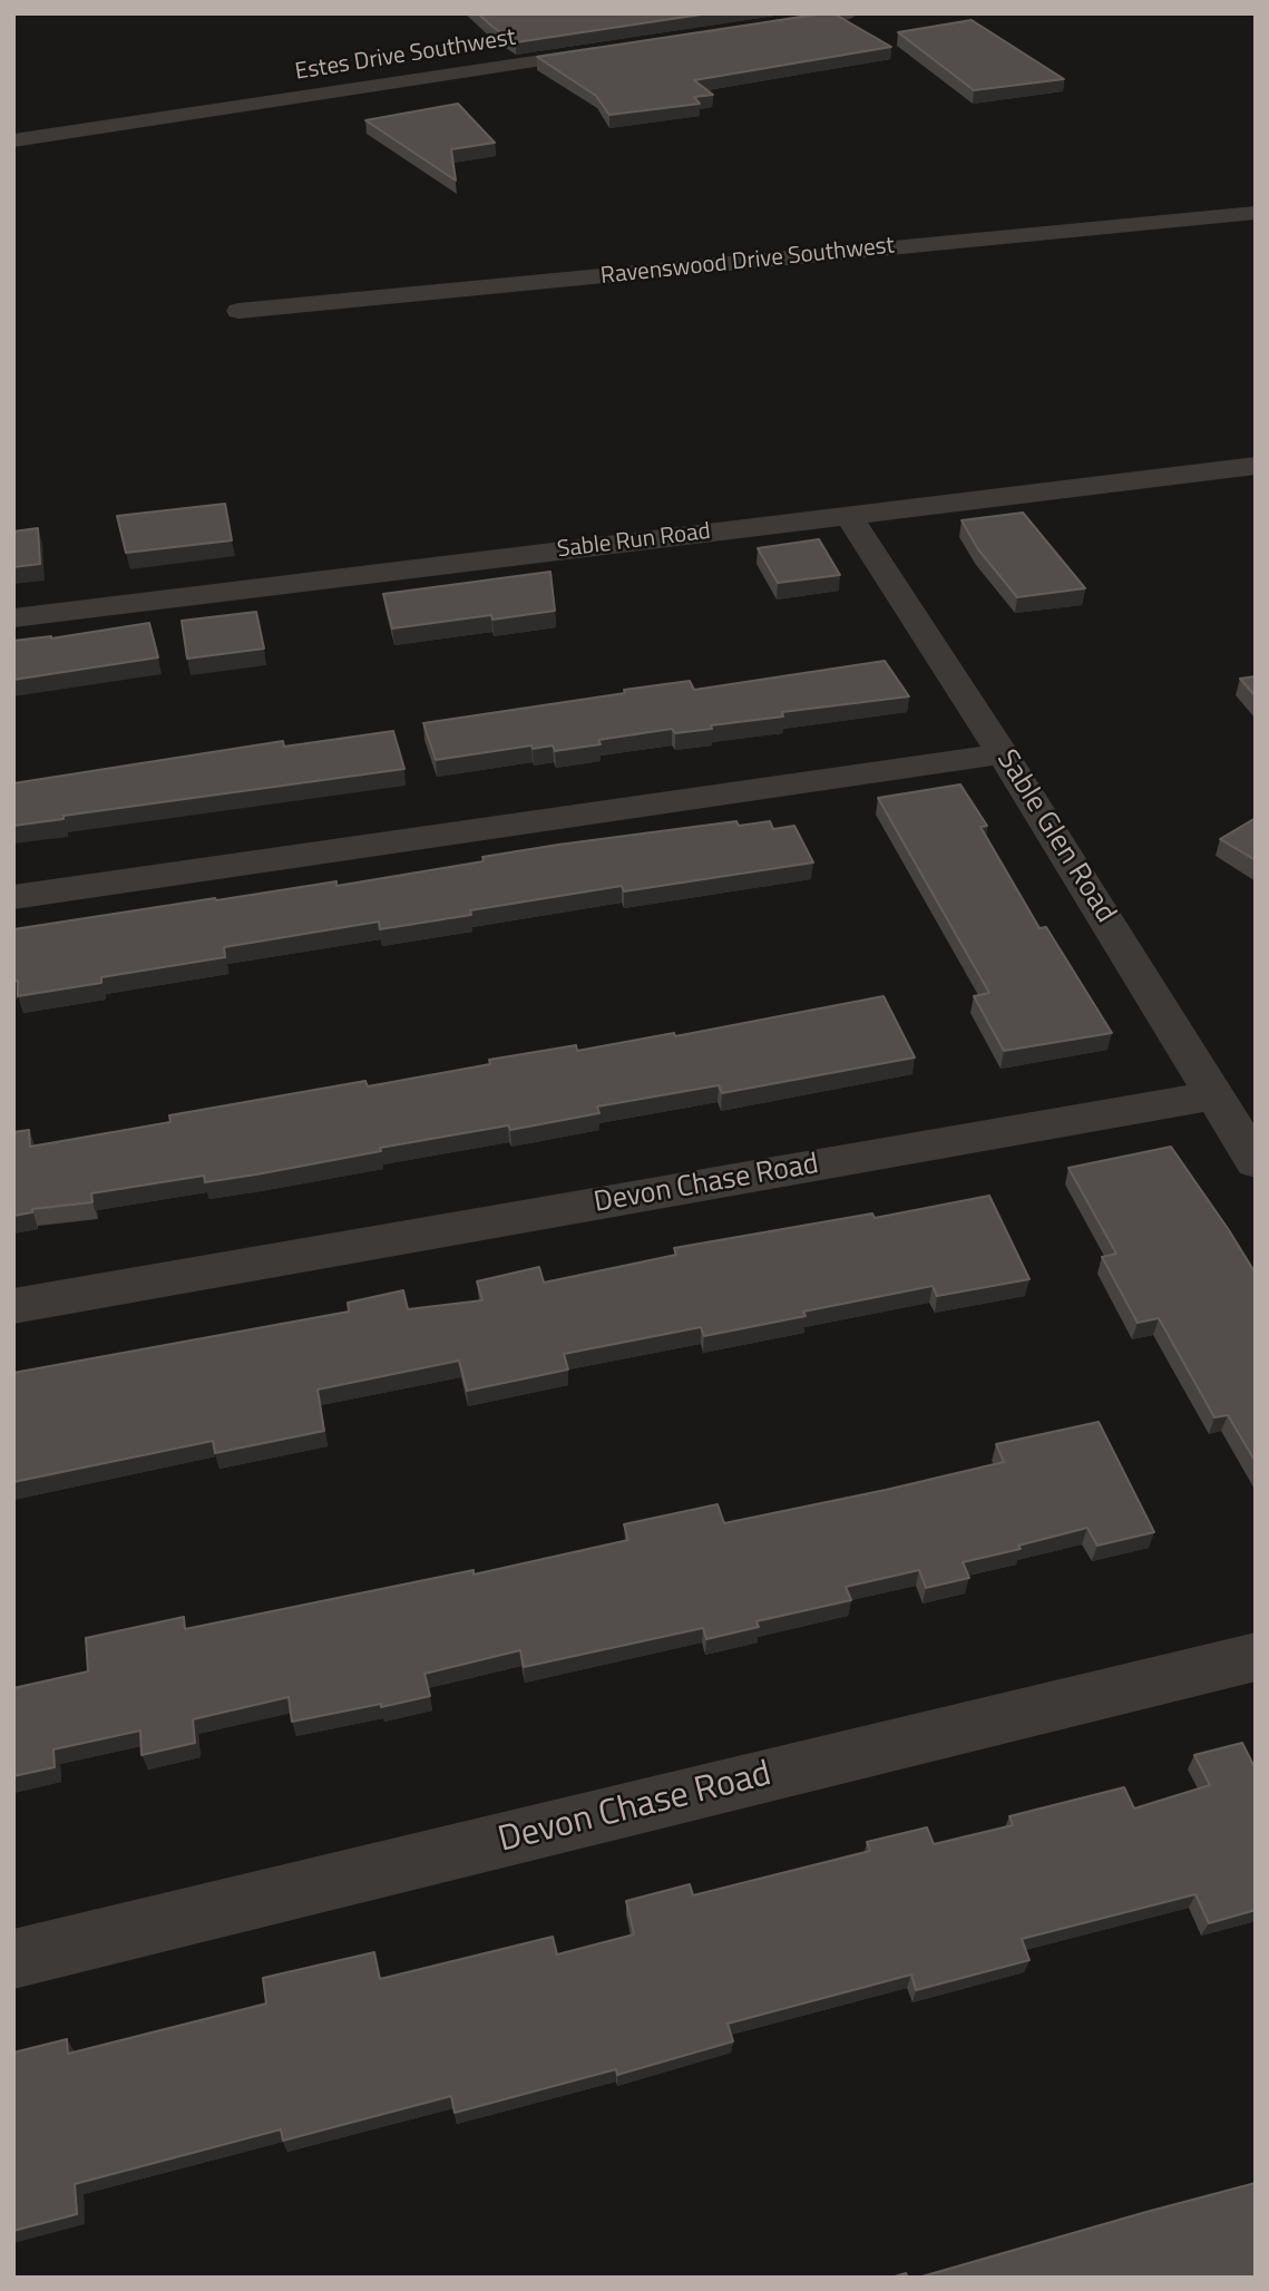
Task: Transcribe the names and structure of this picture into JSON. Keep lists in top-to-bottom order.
{
  "streets": {
    "street": [
      "Estes Drive Southwest",
      "Ravenswood Drive Southwest",
      "Sable Run Road",
      "Sable Glen Road",
      "Devon Chase Road"
    ]
  },
  "crossings": [
    ["Sable Run Road", "Sable Glen Road"],
    ["Sable Glen Road", "Devon Chase Road"]
  ]
}
